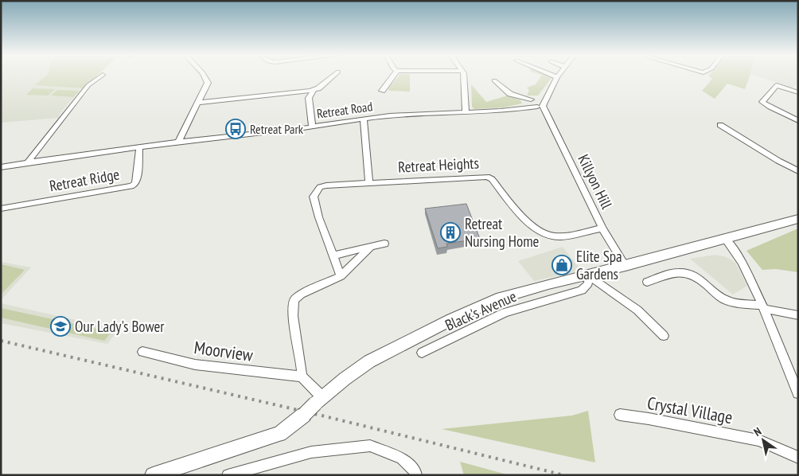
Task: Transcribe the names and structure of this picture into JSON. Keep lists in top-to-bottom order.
{
  "streets": {
    "street": [
      "Retreat Road",
      "Retreat Heights",
      "Retreat Ridge",
      "Killyon Hill",
      "Black's Avenue",
      "Moorview",
      "Crystal Village"
    ]
  },
  "crossings": [
    ["Retreat Road", "Retreat Ridge"],
    ["Retreat Road", "Killyon Hill"],
    ["Retreat Heights", "Killyon Hill"]
  ],
  "places": {
    "bus stop": ["Retreat Park"],
    "building": ["Retreat Nursing Home"],
    "shop": ["Elite Spa Gardens"],
    "school or university": ["Our Lady's Bower"]
  },
  "north": "top left"
}
